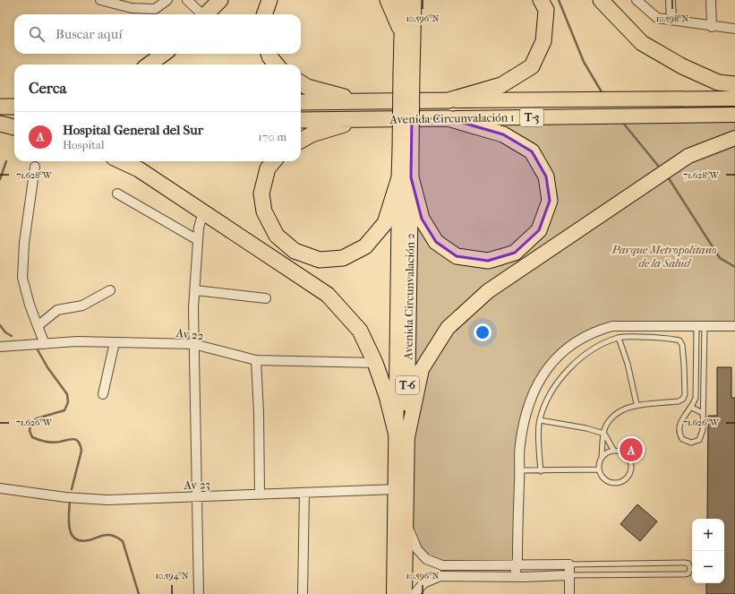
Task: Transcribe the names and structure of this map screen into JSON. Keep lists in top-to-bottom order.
{
  "streets": {
    "highway": [
      "T-3",
      "Avenida Circunvalación 1",
      "Avenida Circunvalación 2",
      "T-6"
    ],
    "street": ["Av 22", "Av 23"]
  },
  "crossings": [
    ["Avenida Circunvalación 2", "Av 23"]
  ],
  "parks": ["Parque Metropolitano de la Salud"],
  "page": {
    "search": "Buscar aquí",
    "heading": "Cerca",
    "list": [
      {
        "mark": "A",
        "name": "Hospital General del Sur",
        "note": "Hospital",
        "value": "170 m"
      }
    ],
    "pins": "A",
    "map_buttons": ["+", "−"]
  },
  "coordinates": [
    "10.596°N",
    "10.598°N",
    "71.628°W",
    "71.626°W",
    "10.594°N"
  ]
}
